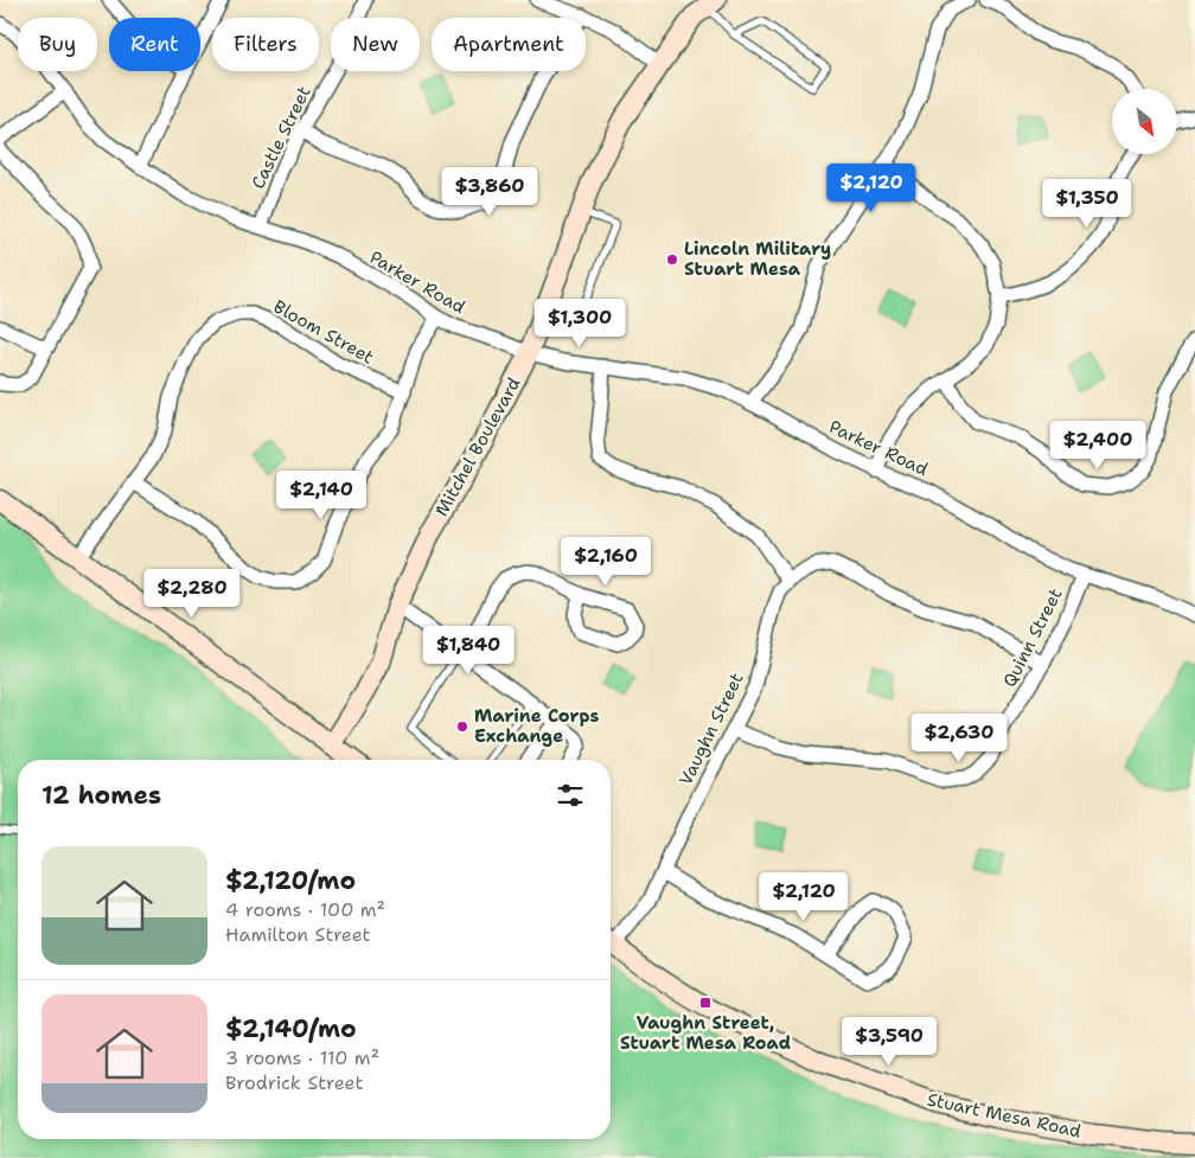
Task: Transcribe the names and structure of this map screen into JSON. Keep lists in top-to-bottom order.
{
  "streets": {
    "main road": ["Mitchel Boulevard", "Stuart Mesa Road"],
    "street": [
      "Castle Street",
      "Parker Road",
      "Bloom Street",
      "Quinn Street",
      "Vaughn Street"
    ]
  },
  "crossings": [
    ["Castle Street", "Parker Road"],
    ["Parker Road", "Mitchel Boulevard"],
    ["Parker Road", "Quinn Street"],
    ["Quinn Street", "Vaughn Street"]
  ],
  "places": {
    "other": ["Lincoln Military Stuart Mesa", "Marine Corps Exchange"],
    "transit": ["Vaughn Street, Stuart Mesa Road"]
  },
  "north": "bottom right",
  "page": {
    "chip": [
      "Buy",
      "Rent",
      "Filters",
      "New",
      "Apartment"
    ],
    "price": [
      "$2,120",
      "$3,860",
      "$1,350",
      "$1,300",
      "$2,400",
      "$2,140",
      "$2,160",
      "$2,280",
      "$1,840",
      "$2,630",
      "$2,120",
      "$3,590"
    ],
    "heading": "12 homes",
    "list": [
      {
        "name": "$2,120/mo",
        "note": "4 rooms · 100 m² · Hamilton Street"
      },
      {
        "name": "$2,140/mo",
        "note": "3 rooms · 110 m² · Brodrick Street"
      }
    ]
  }
}
